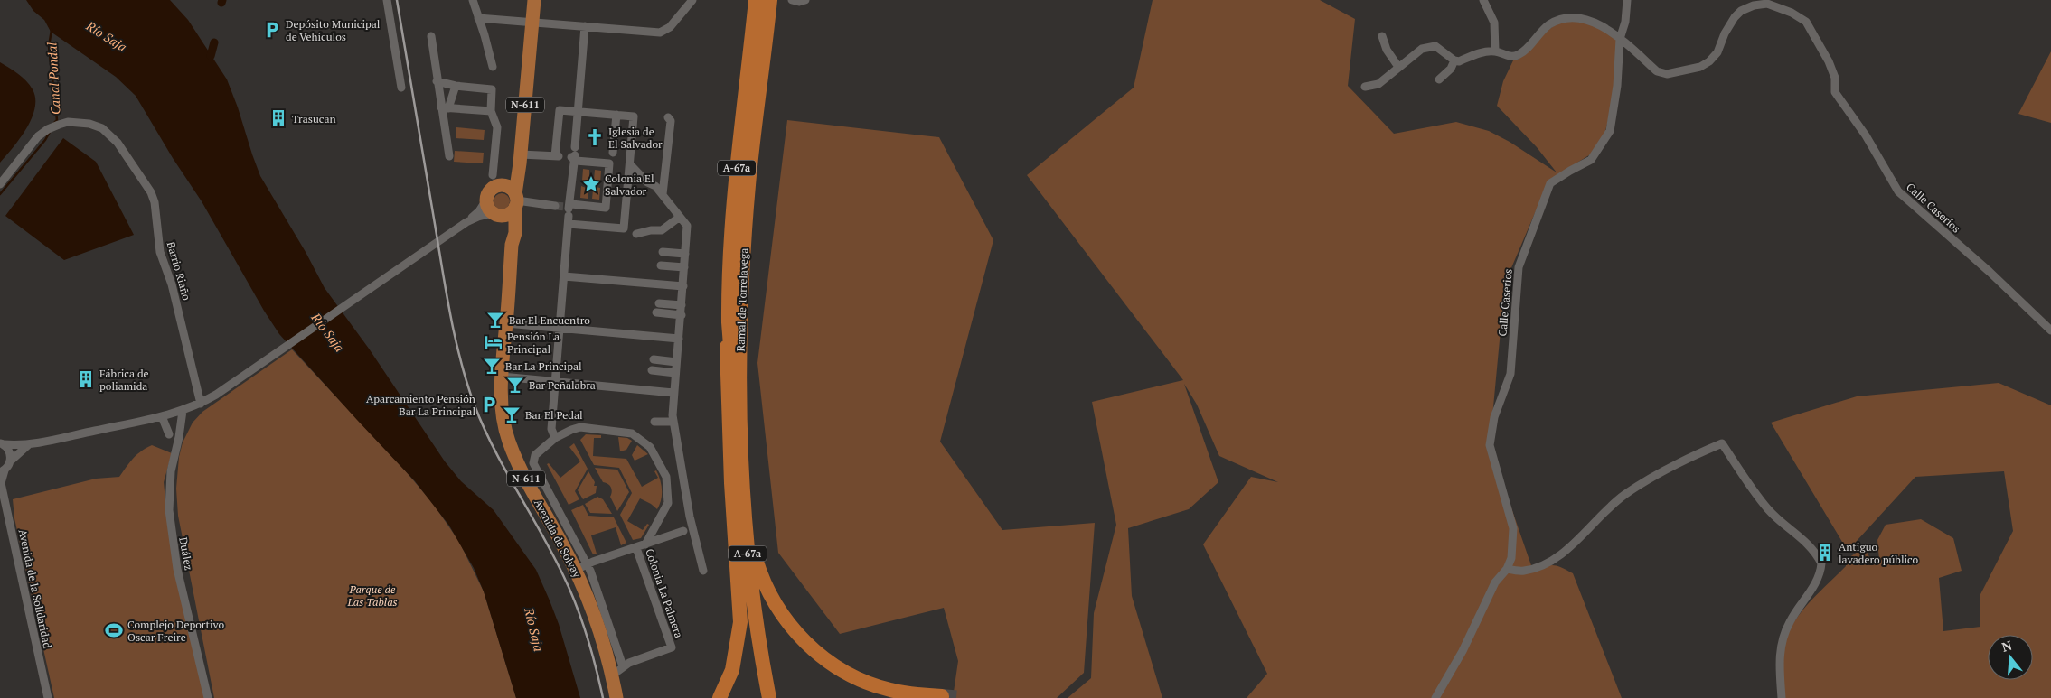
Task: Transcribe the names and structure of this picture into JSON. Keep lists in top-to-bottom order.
{
  "streets": {
    "highway": [
      "N-611",
      "A-67a",
      "Ramal de Torrelavega",
      "Avenida de Solvay"
    ],
    "street": [
      "Calle Caseríos",
      "Barrio Riaño",
      "Calle Caserios",
      "Duález",
      "Avenida de la Solidaridad",
      "Colonia La Palmera"
    ]
  },
  "crossings": [
    ["N-611", "Avenida de Solvay"],
    ["Barrio Riaño", "Avenida de la Solidaridad"],
    ["Avenida de Solvay", "Colonia La Palmera"],
    ["Duález", "Avenida de la Solidaridad"]
  ],
  "water": ["Río Saja", "Canal Pondal"],
  "parks": ["Parque de Las Tablas"],
  "places": {
    "parking": ["Depósito Municipal de Vehículos", "Aparcamiento Pensión Bar La Principal"],
    "building": ["Trasucan", "Fábrica de poliamida", "Antiguo lavadero público"],
    "church": ["Iglesia de El Salvador"],
    "place": ["Colonia El Salvador"],
    "bar": [
      "Bar El Encuentro",
      "Bar La Principal",
      "Bar Peñalabra",
      "Bar El Pedal"
    ],
    "hotel": ["Pensión La Principal"],
    "sports": ["Complejo Deportivo Oscar Freire"]
  },
  "north": "top"
}
